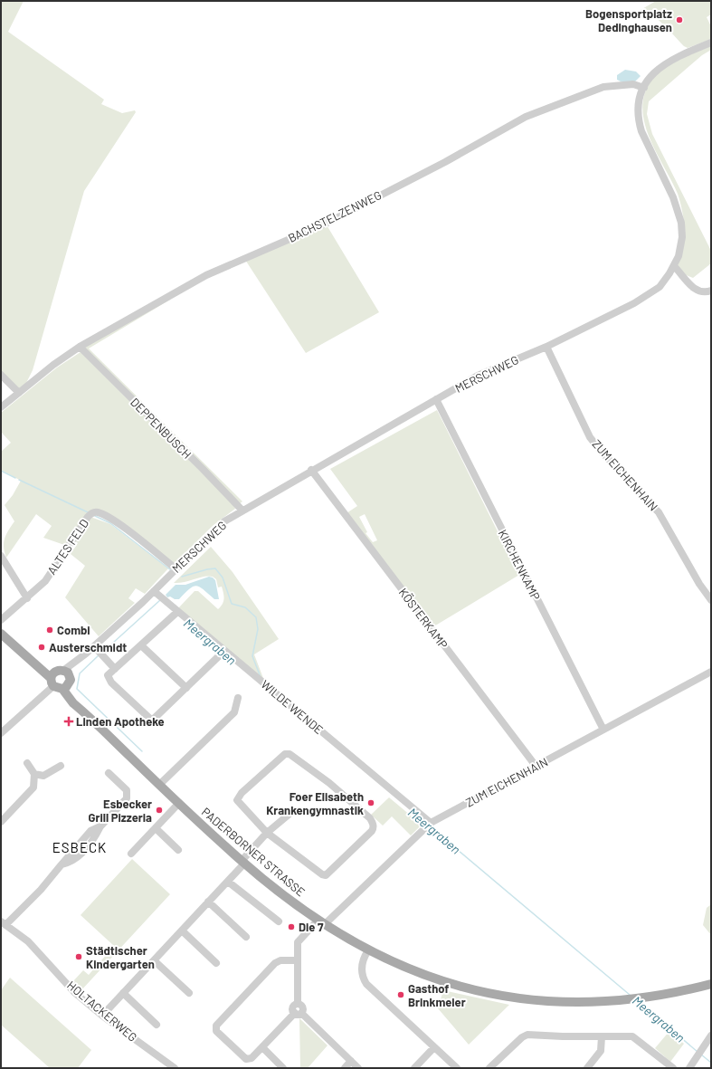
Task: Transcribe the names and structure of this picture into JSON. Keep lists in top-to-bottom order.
{
  "streets": {
    "main road": ["PADERBORNER STRASSE"],
    "street": [
      "BACHSTELZENWEG",
      "MERSCHWEG",
      "DEPPENBUSCH",
      "ZUM EICHENHAIN",
      "ALTES FELD",
      "KIRCHENKAMP",
      "KÖSTERKAMP",
      "WILDE WENDE",
      "HOLTACKERWEG"
    ]
  },
  "crossings": [
    ["BACHSTELZENWEG", "MERSCHWEG"],
    ["BACHSTELZENWEG", "DEPPENBUSCH"],
    ["MERSCHWEG", "DEPPENBUSCH"],
    ["MERSCHWEG", "ZUM EICHENHAIN"],
    ["MERSCHWEG", "ALTES FELD"],
    ["MERSCHWEG", "KIRCHENKAMP"],
    ["MERSCHWEG", "KÖSTERKAMP"],
    ["MERSCHWEG", "WILDE WENDE"],
    ["MERSCHWEG", "PADERBORNER STRASSE"],
    ["ZUM EICHENHAIN", "KIRCHENKAMP"],
    ["ZUM EICHENHAIN", "KÖSTERKAMP"],
    ["ZUM EICHENHAIN", "WILDE WENDE"],
    ["ZUM EICHENHAIN", "PADERBORNER STRASSE"]
  ],
  "districts": ["ESBECK"],
  "water": ["Meergraben"],
  "places": {
    "other": [
      "Bogensportplatz Dedinghausen",
      "Combi",
      "Austerschmidt",
      "Foer Elisabeth Krankengymnastik",
      "Esbecker Grill Pizzeria",
      "Die 7",
      "Städtischer Kindergarten",
      "Gasthof Brinkmeier"
    ],
    "health": ["Linden Apotheke"]
  }
}
